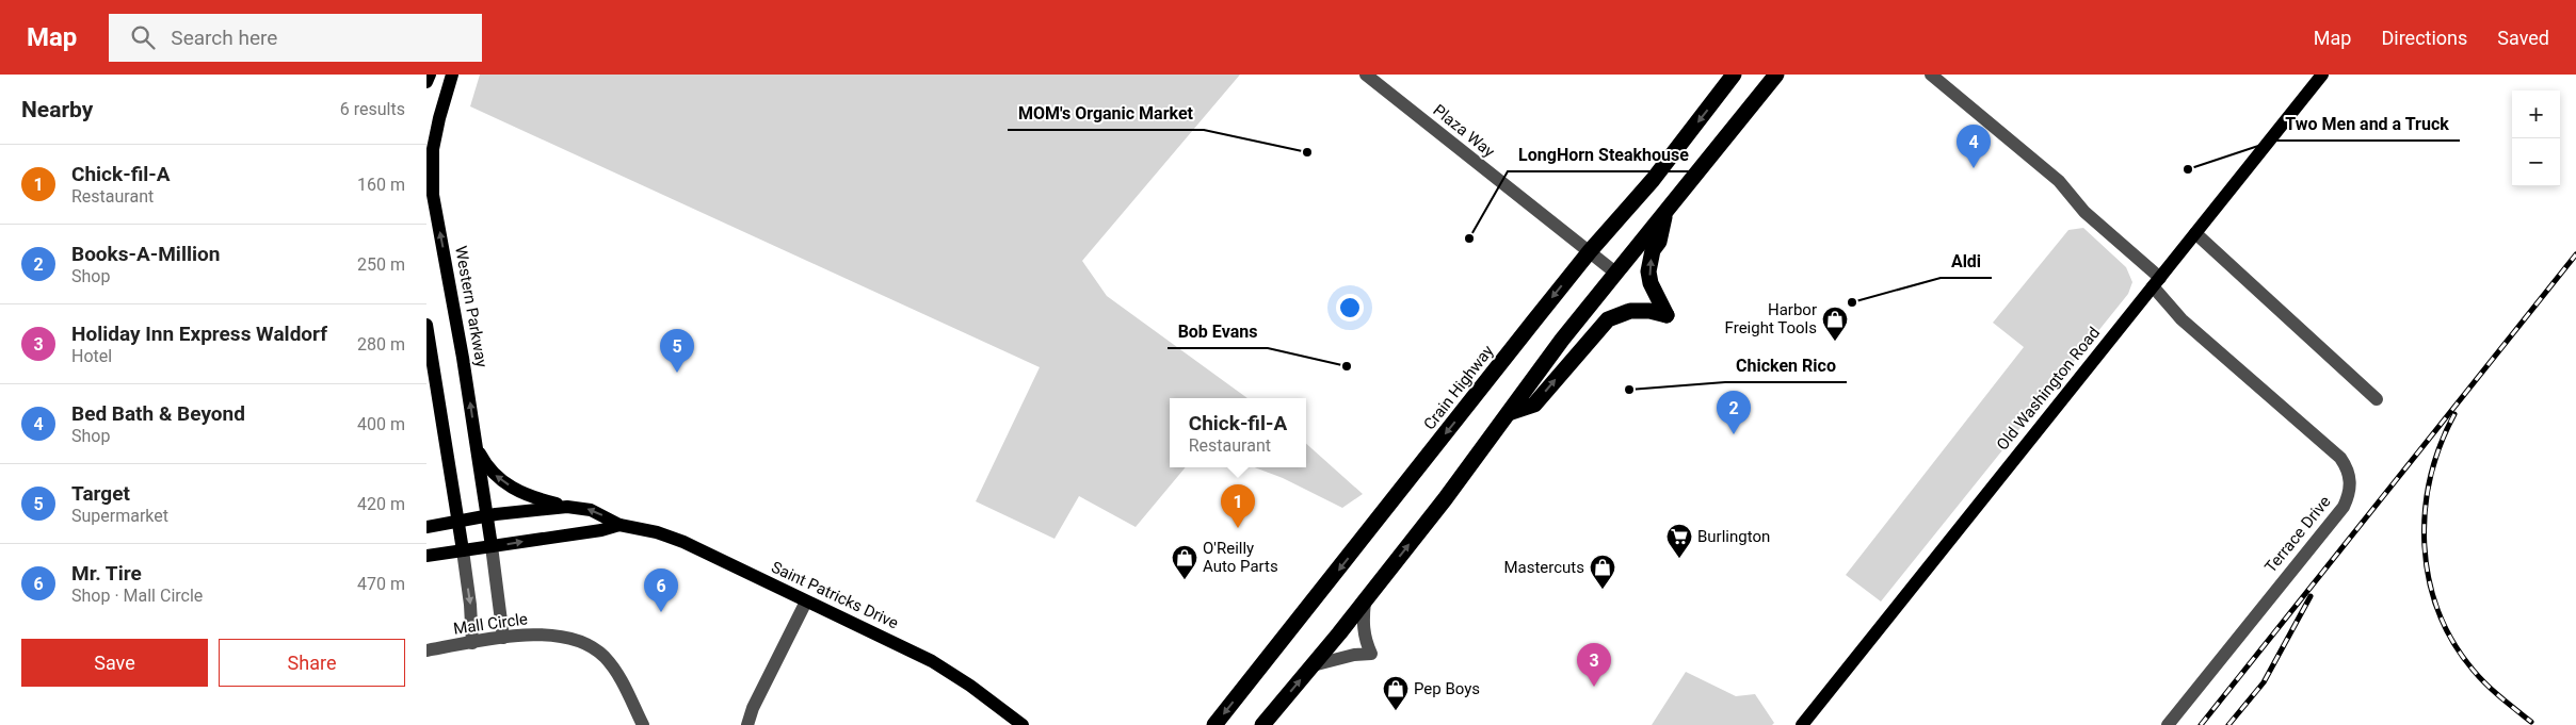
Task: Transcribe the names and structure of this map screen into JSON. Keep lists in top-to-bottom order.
{
  "streets": {
    "highway": ["Crain Highway"],
    "main road": ["Western Parkway", "Old Washington Road", "Saint Patricks Drive"],
    "street": ["Plaza Way", "Terrace Drive", "Mall Circle"]
  },
  "crossings": [
    ["Plaza Way", "Crain Highway"],
    ["Western Parkway", "Saint Patricks Drive"],
    ["Old Washington Road", "Terrace Drive"]
  ],
  "places": {
    "other": [
      "MOM's Organic Market",
      "Two Men and a Truck",
      "LongHorn Steakhouse",
      "Aldi",
      "Bob Evans",
      "Chicken Rico"
    ],
    "shop": [
      "Harbor Freight Tools",
      "O'Reilly Auto Parts",
      "Mastercuts",
      "Pep Boys"
    ],
    "supermarket": ["Burlington"]
  },
  "page": {
    "header": "Map",
    "search": "Search here",
    "nav": ["Map", "Directions", "Saved"],
    "heading": ["Nearby", "6 results"],
    "map_buttons": ["+", "−"],
    "pins": [
      "4",
      "5",
      "2",
      "1",
      "6",
      "3"
    ],
    "list": [
      {
        "mark": "1",
        "name": "Chick-fil-A",
        "note": "Restaurant",
        "value": "160 m"
      },
      {
        "mark": "2",
        "name": "Books-A-Million",
        "note": "Shop",
        "value": "250 m"
      },
      {
        "mark": "3",
        "name": "Holiday Inn Express Waldorf",
        "note": "Hotel",
        "value": "280 m"
      },
      {
        "mark": "4",
        "name": "Bed Bath & Beyond",
        "note": "Shop",
        "value": "400 m"
      },
      {
        "mark": "5",
        "name": "Target",
        "note": "Supermarket",
        "value": "420 m"
      },
      {
        "mark": "6",
        "name": "Mr. Tire",
        "note": "Shop · Mall Circle",
        "value": "470 m"
      }
    ],
    "popup": ["Chick-fil-A", "Restaurant"],
    "buttons": ["Save", "Share"]
  }
}
